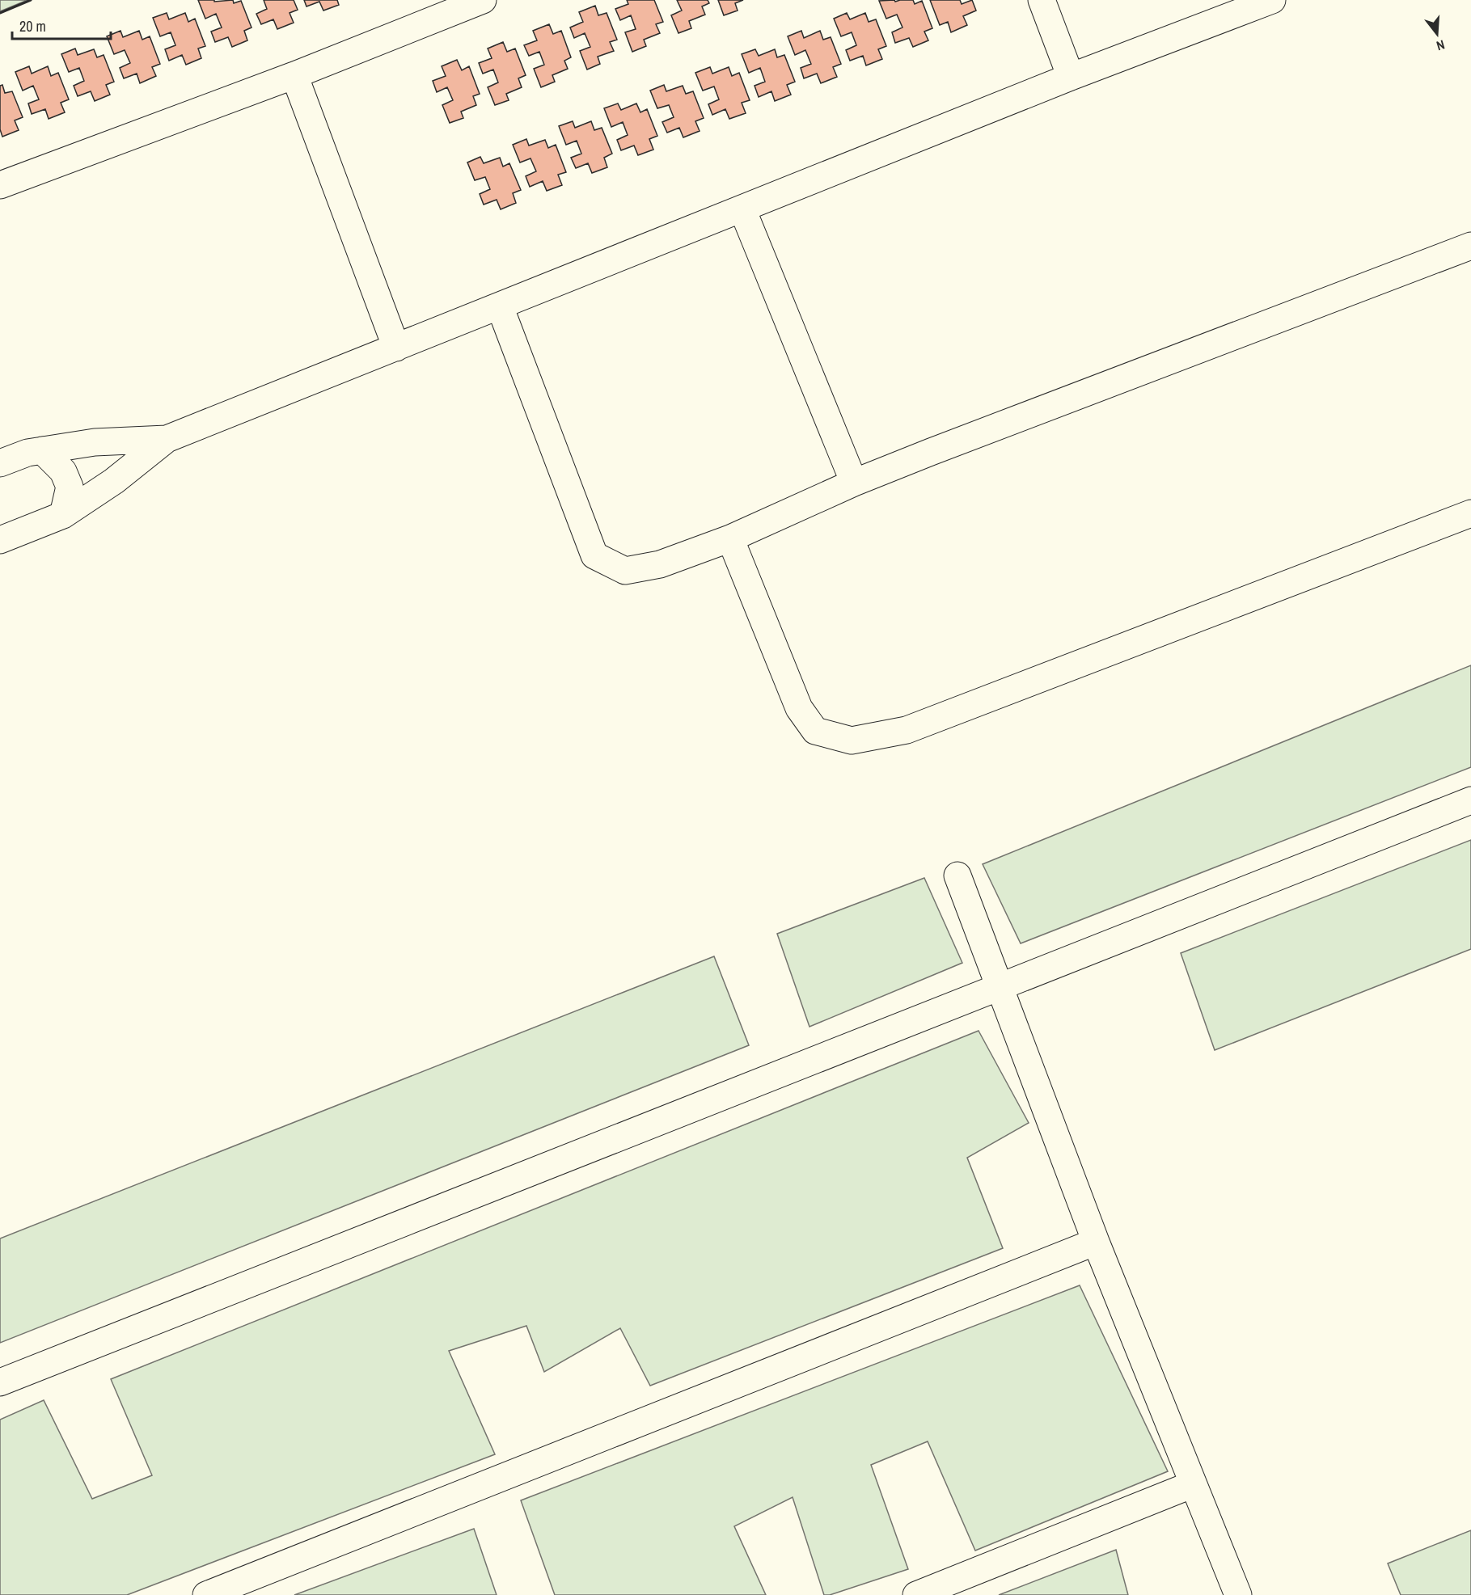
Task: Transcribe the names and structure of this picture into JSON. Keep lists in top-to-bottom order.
{
  "scale_bar": "20 m",
  "north": "bottom"
}
